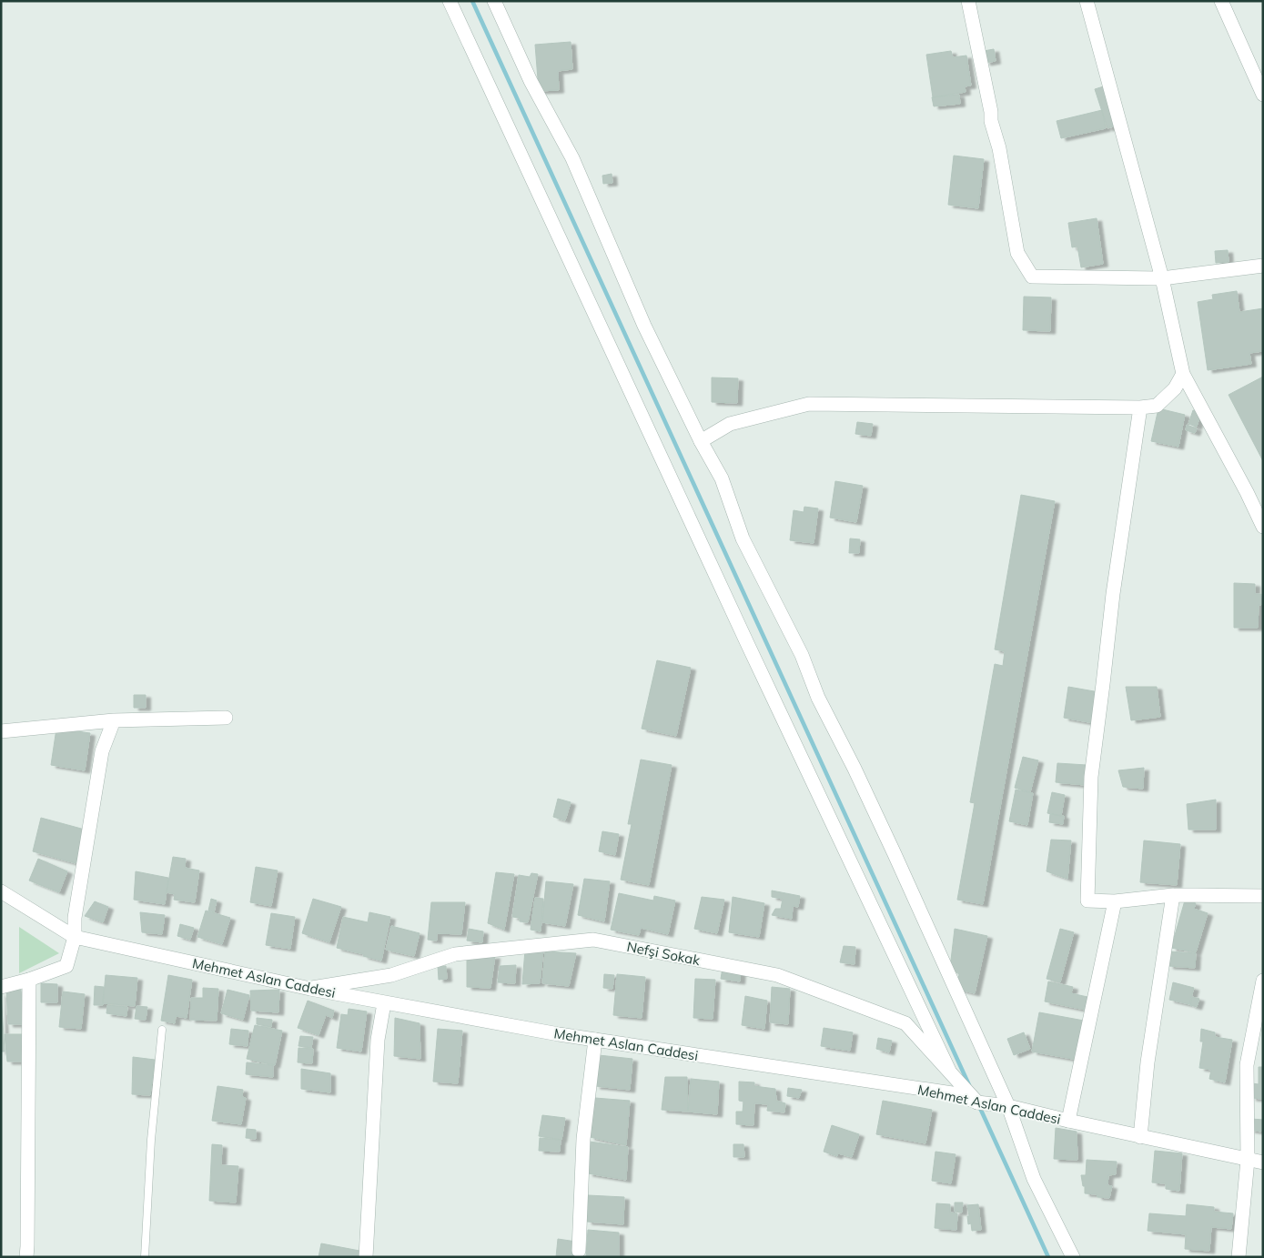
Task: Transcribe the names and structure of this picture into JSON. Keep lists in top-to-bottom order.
{
  "streets": {
    "street": ["Nefşi Sokak", "Mehmet Aslan Caddesi"]
  },
  "crossings": [
    ["Nefşi Sokak", "Mehmet Aslan Caddesi"]
  ]
}
